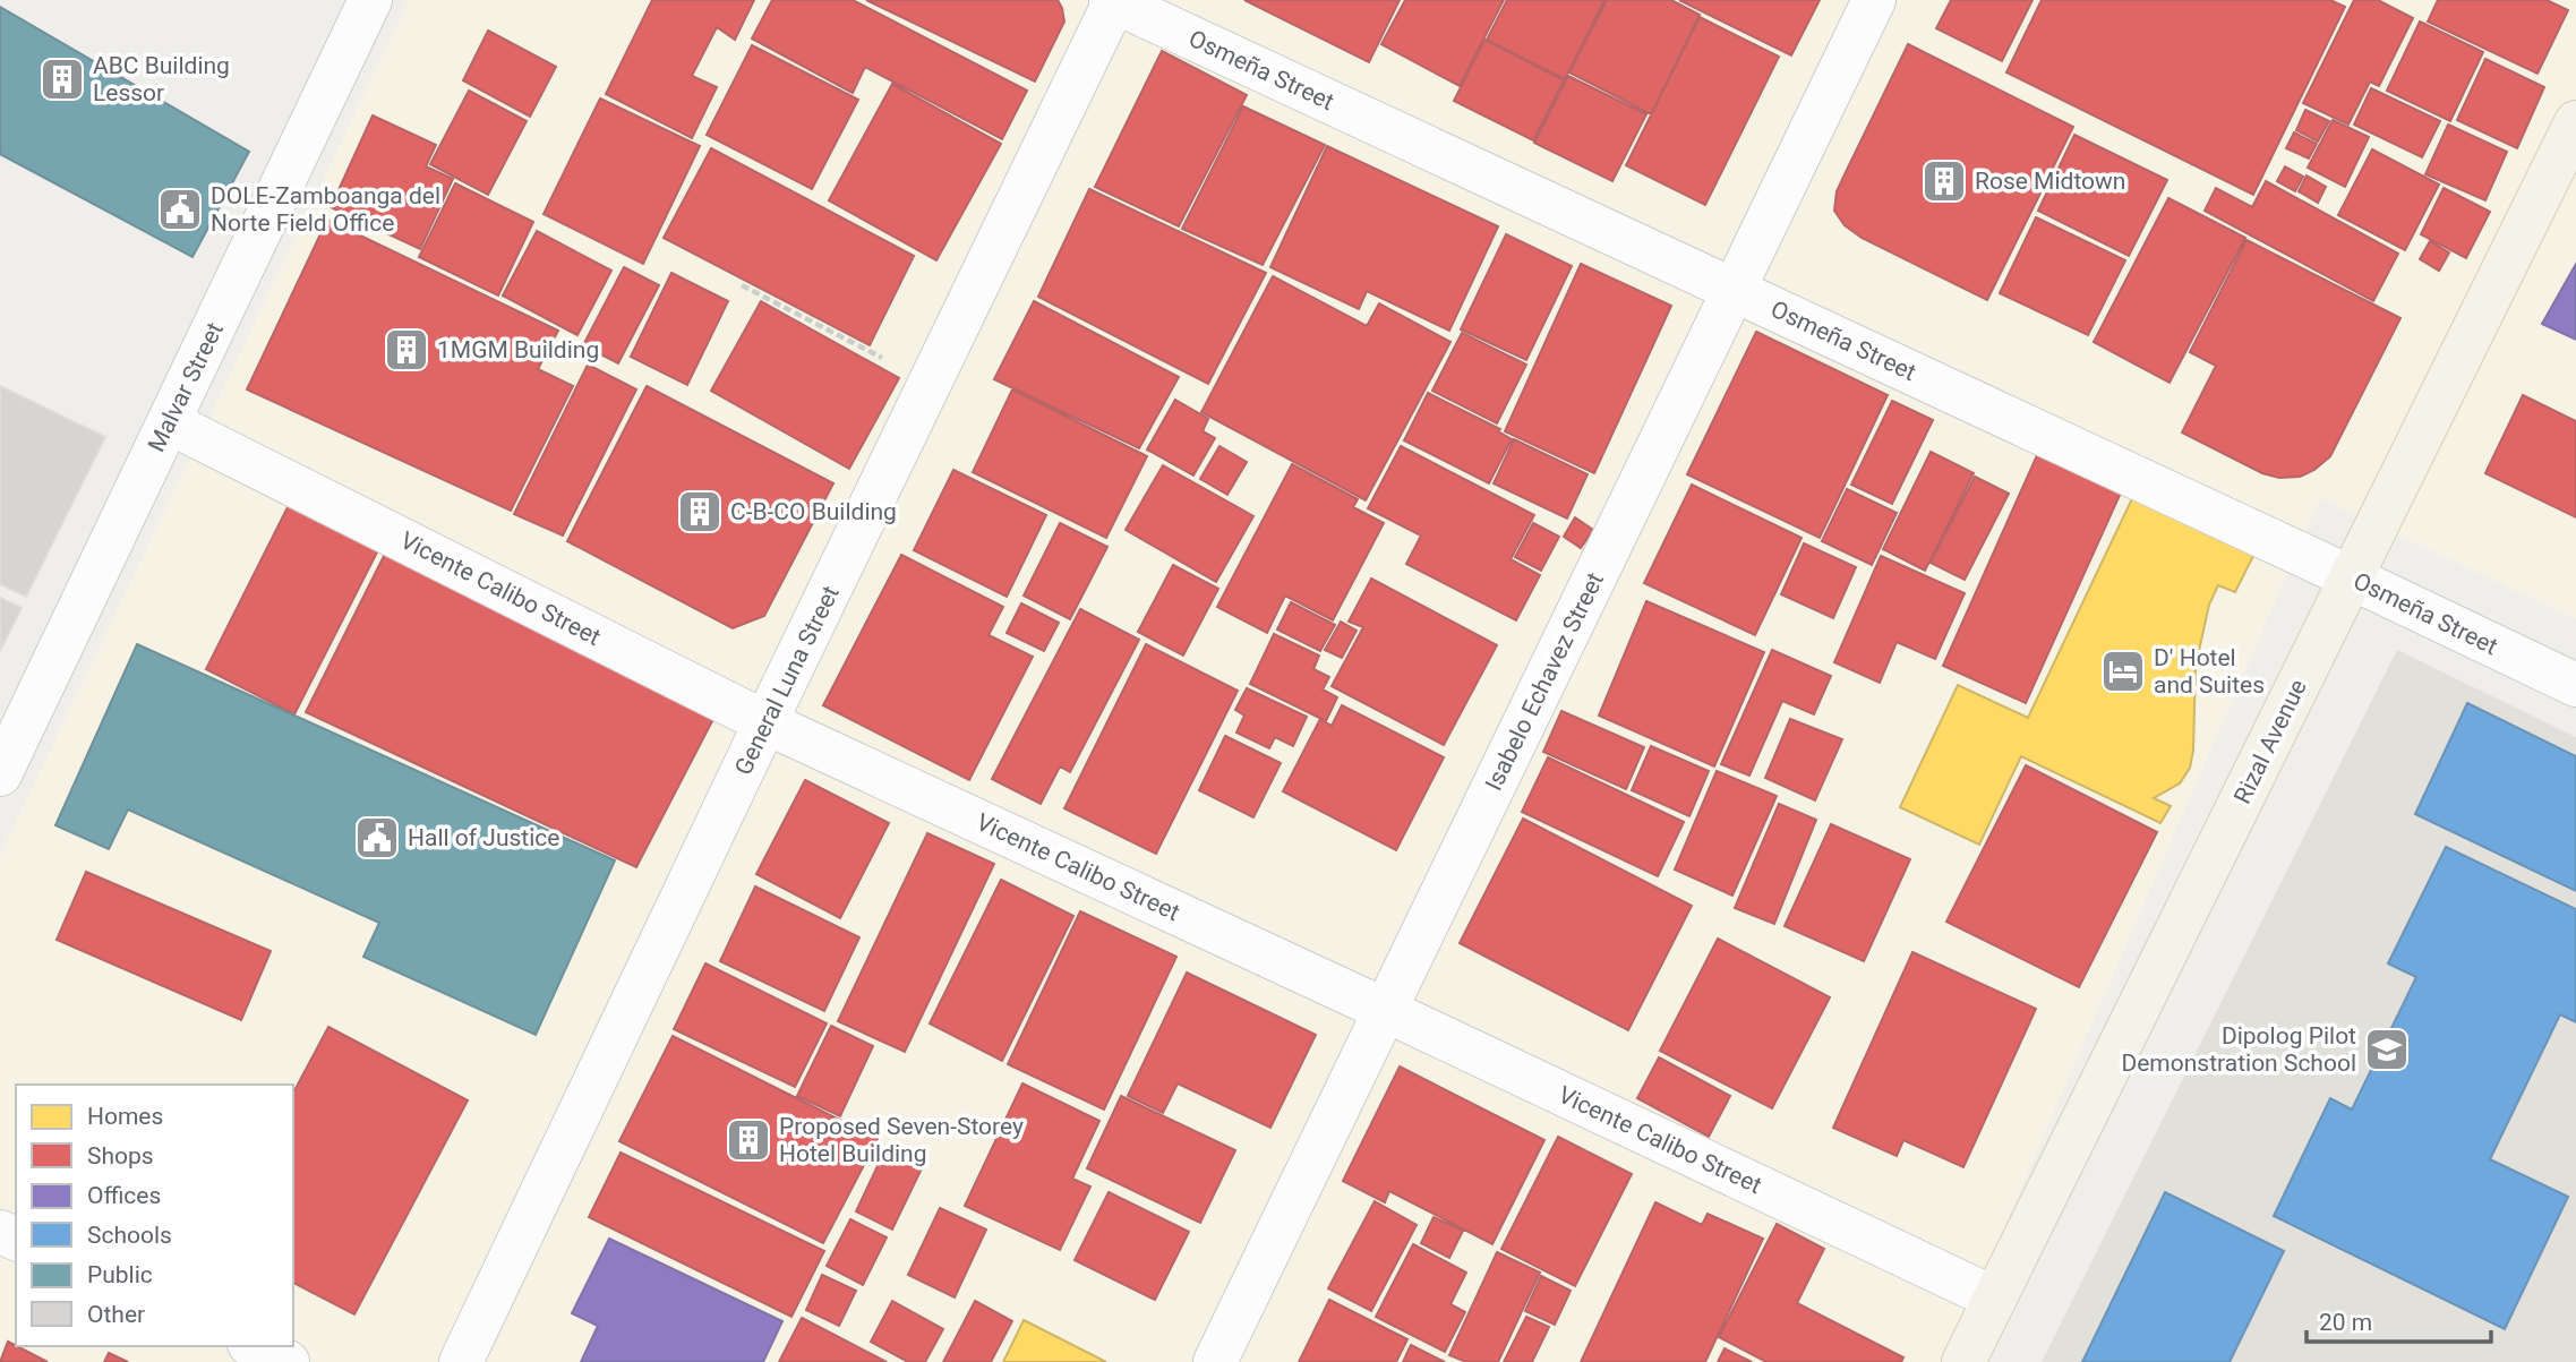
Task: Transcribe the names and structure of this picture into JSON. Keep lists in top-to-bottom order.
{
  "streets": {
    "main road": ["Rizal Avenue"],
    "street": [
      "Osmeña Street",
      "Malvar Street",
      "Vicente Calibo Street",
      "General Luna Street",
      "Isabelo Echavez Street"
    ]
  },
  "crossings": [
    ["Osmeña Street", "General Luna Street"],
    ["Osmeña Street", "Isabelo Echavez Street"],
    ["Osmeña Street", "Rizal Avenue"],
    ["Malvar Street", "Vicente Calibo Street"],
    ["Vicente Calibo Street", "General Luna Street"],
    ["Vicente Calibo Street", "Isabelo Echavez Street"],
    ["Vicente Calibo Street", "Rizal Avenue"]
  ],
  "places": {
    "building": [
      "ABC Building Lessor",
      "Rose Midtown",
      "1MGM Building",
      "C-B-CO Building",
      "Proposed Seven-Storey Hotel Building"
    ],
    "public building": ["DOLE-Zamboanga del Norte Field Office", "Hall of Justice"],
    "hotel": ["D' Hotel and Suites"],
    "school or university": ["Dipolog Pilot Demonstration School"]
  },
  "legend": [
    "Homes",
    "Shops",
    "Offices",
    "Schools",
    "Public",
    "Other"
  ],
  "scale_bar": "20 m"
}
